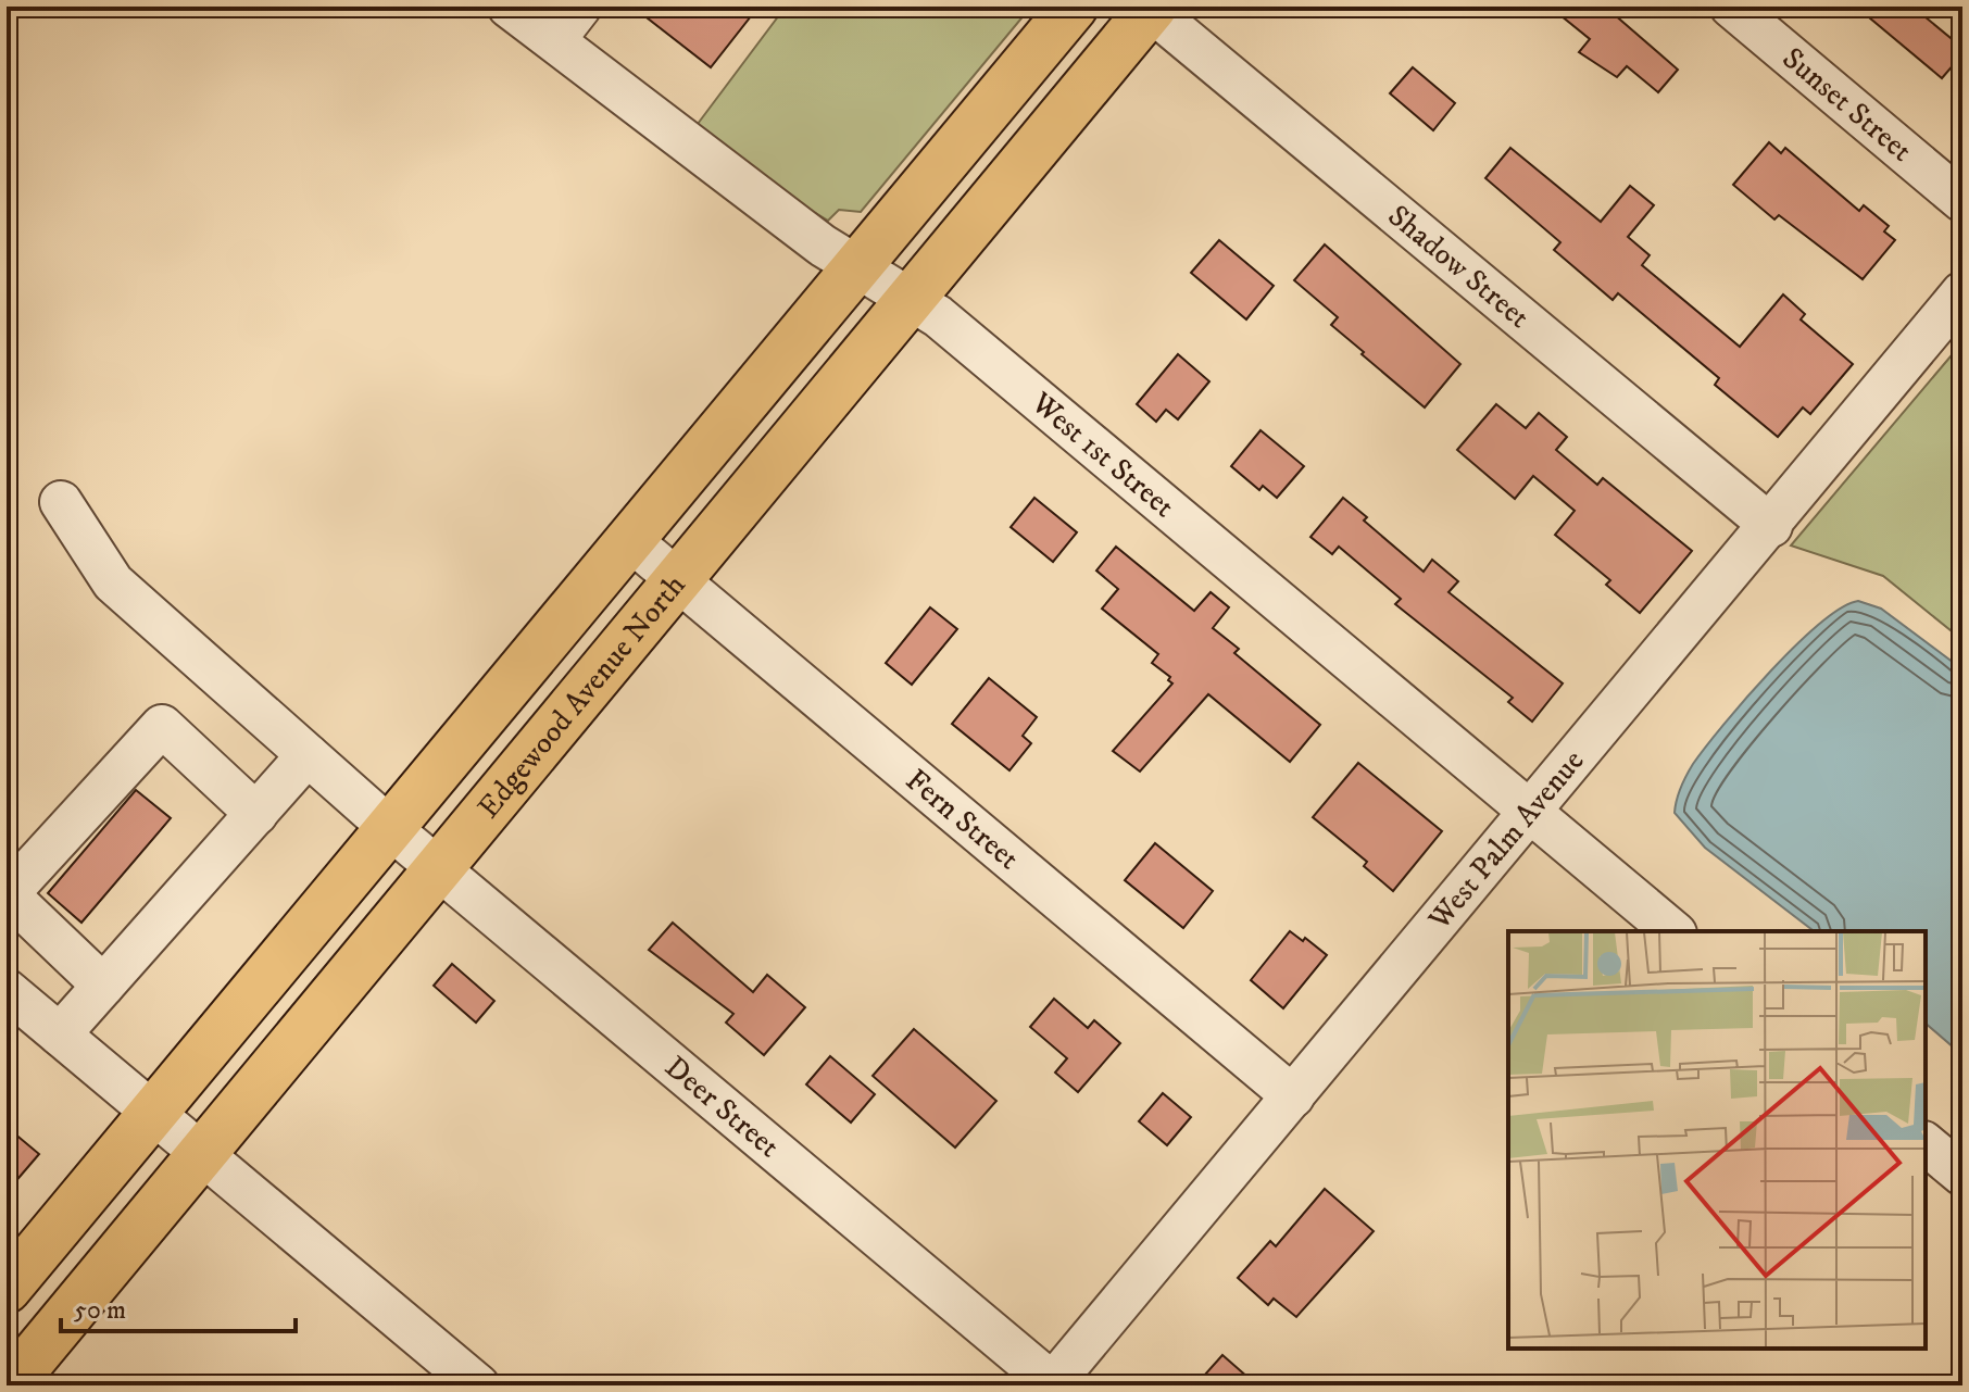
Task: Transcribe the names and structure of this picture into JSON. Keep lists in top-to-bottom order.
{
  "streets": {
    "main road": ["Edgewood Avenue North"],
    "street": [
      "Sunset Street",
      "Shadow Street",
      "West 1st Street",
      "Fern Street",
      "West Palm Avenue",
      "Deer Street"
    ]
  },
  "crossings": [
    ["Shadow Street", "Edgewood Avenue North"],
    ["Shadow Street", "West Palm Avenue"],
    ["West 1st Street", "Edgewood Avenue North"],
    ["West 1st Street", "West Palm Avenue"],
    ["Edgewood Avenue North", "Fern Street"],
    ["Edgewood Avenue North", "Deer Street"],
    ["Fern Street", "West Palm Avenue"],
    ["West Palm Avenue", "Deer Street"]
  ],
  "scale_bar": "50 m"
}
